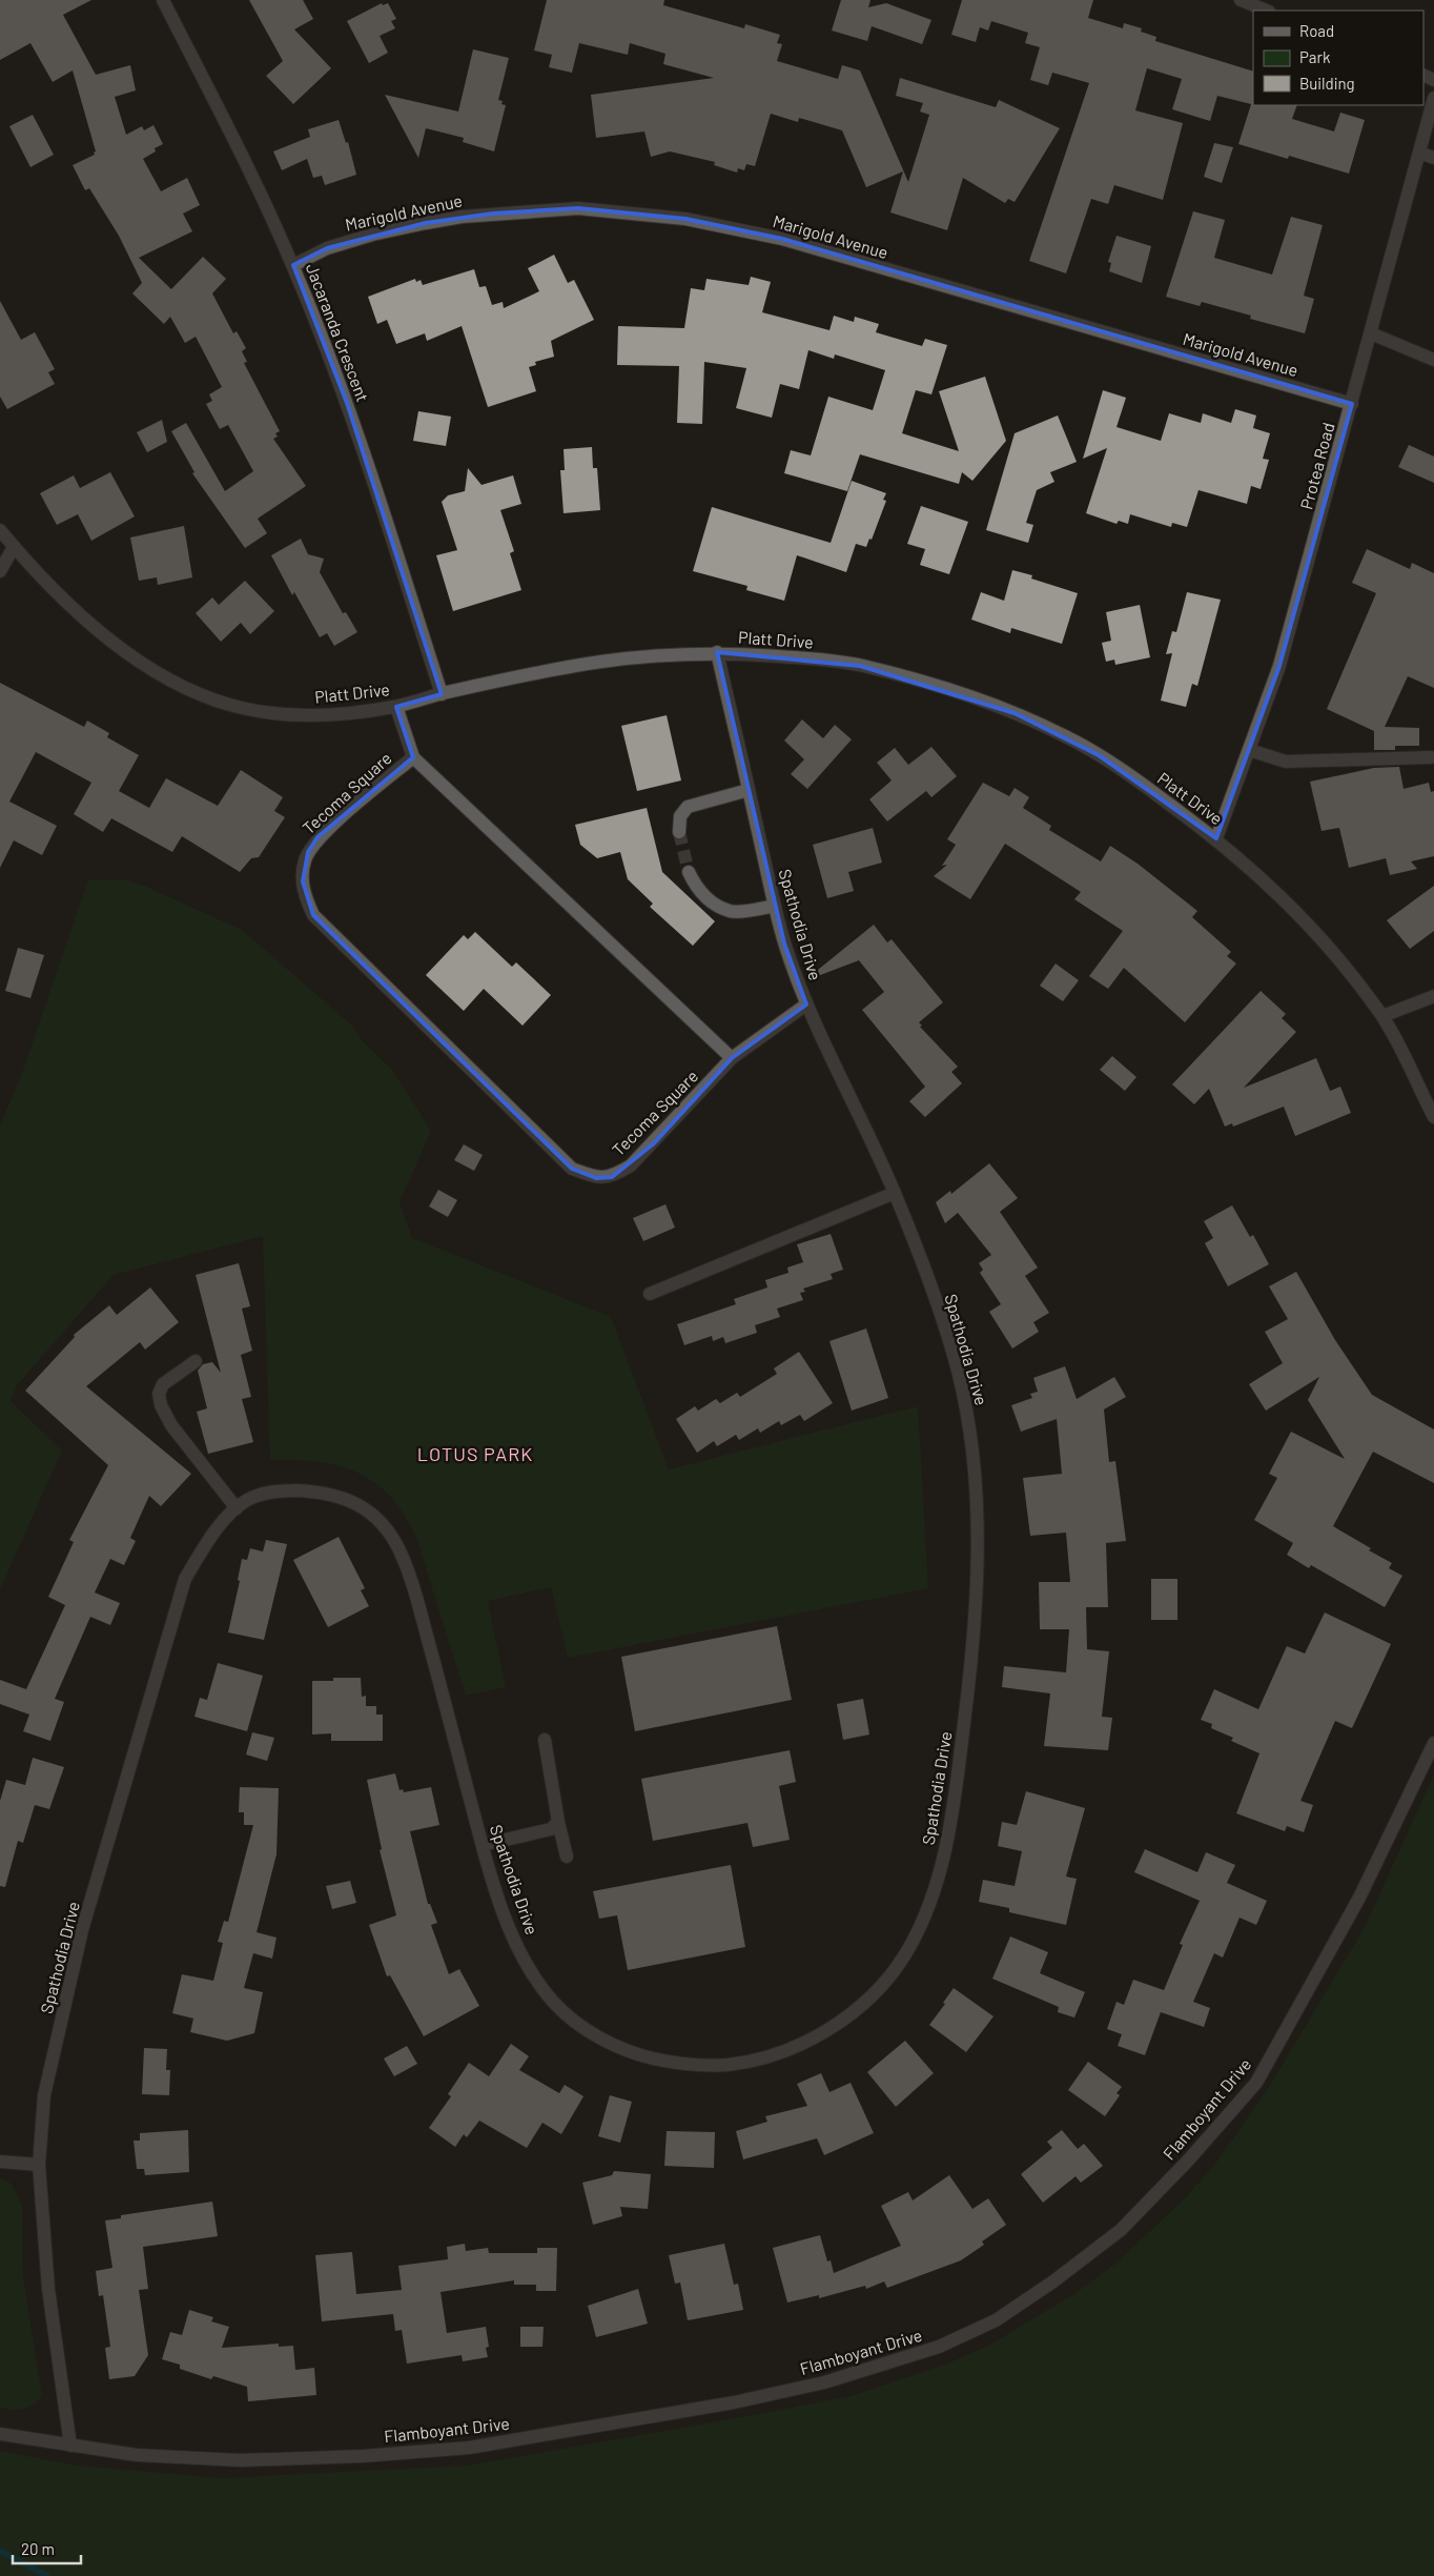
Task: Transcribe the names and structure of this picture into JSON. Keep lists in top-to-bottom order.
{
  "streets": {
    "street": [
      "Marigold Avenue",
      "Jacaranda Crescent",
      "Protea Road",
      "Platt Drive",
      "Tecoma Square",
      "Spathodia Drive",
      "Flamboyant Drive"
    ]
  },
  "crossings": [
    ["Marigold Avenue", "Jacaranda Crescent"],
    ["Marigold Avenue", "Protea Road"],
    ["Jacaranda Crescent", "Platt Drive"],
    ["Protea Road", "Platt Drive"],
    ["Platt Drive", "Tecoma Square"],
    ["Platt Drive", "Spathodia Drive"],
    ["Spathodia Drive", "Flamboyant Drive"]
  ],
  "districts": ["LOTUS PARK"],
  "legend": ["Road", "Park", "Building"],
  "scale_bar": "20 m"
}
